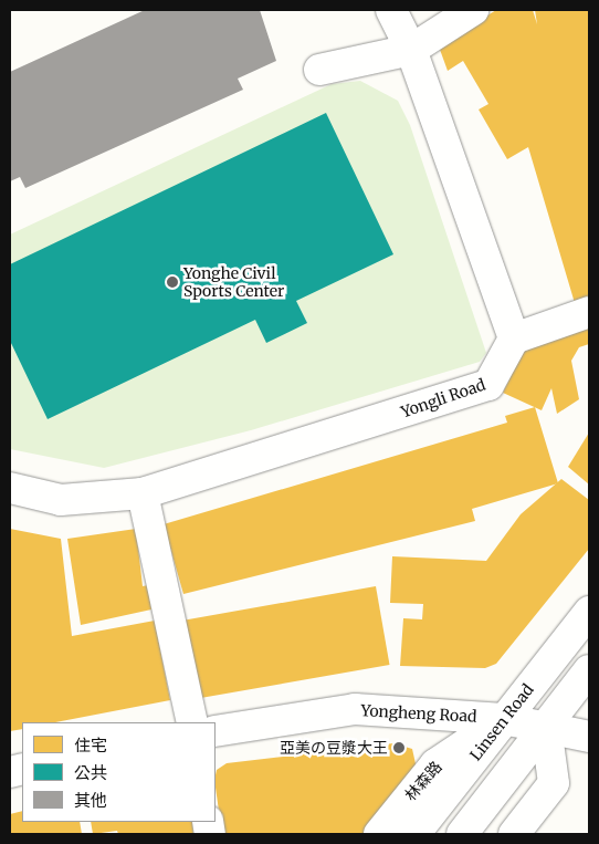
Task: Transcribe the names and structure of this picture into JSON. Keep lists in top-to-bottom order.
{
  "streets": {
    "street": [
      "Yongli Road",
      "Yongheng Road",
      "Linsen Road",
      "林森路"
    ]
  },
  "crossings": [
    ["Yongheng Road", "Linsen Road"],
    ["Yongheng Road", "林森路"],
    ["Linsen Road", "林森路"]
  ],
  "places": ["Yonghe Civil Sports Center", "亞美の豆漿大王"],
  "legend": ["住宅", "公共", "其他"]
}
